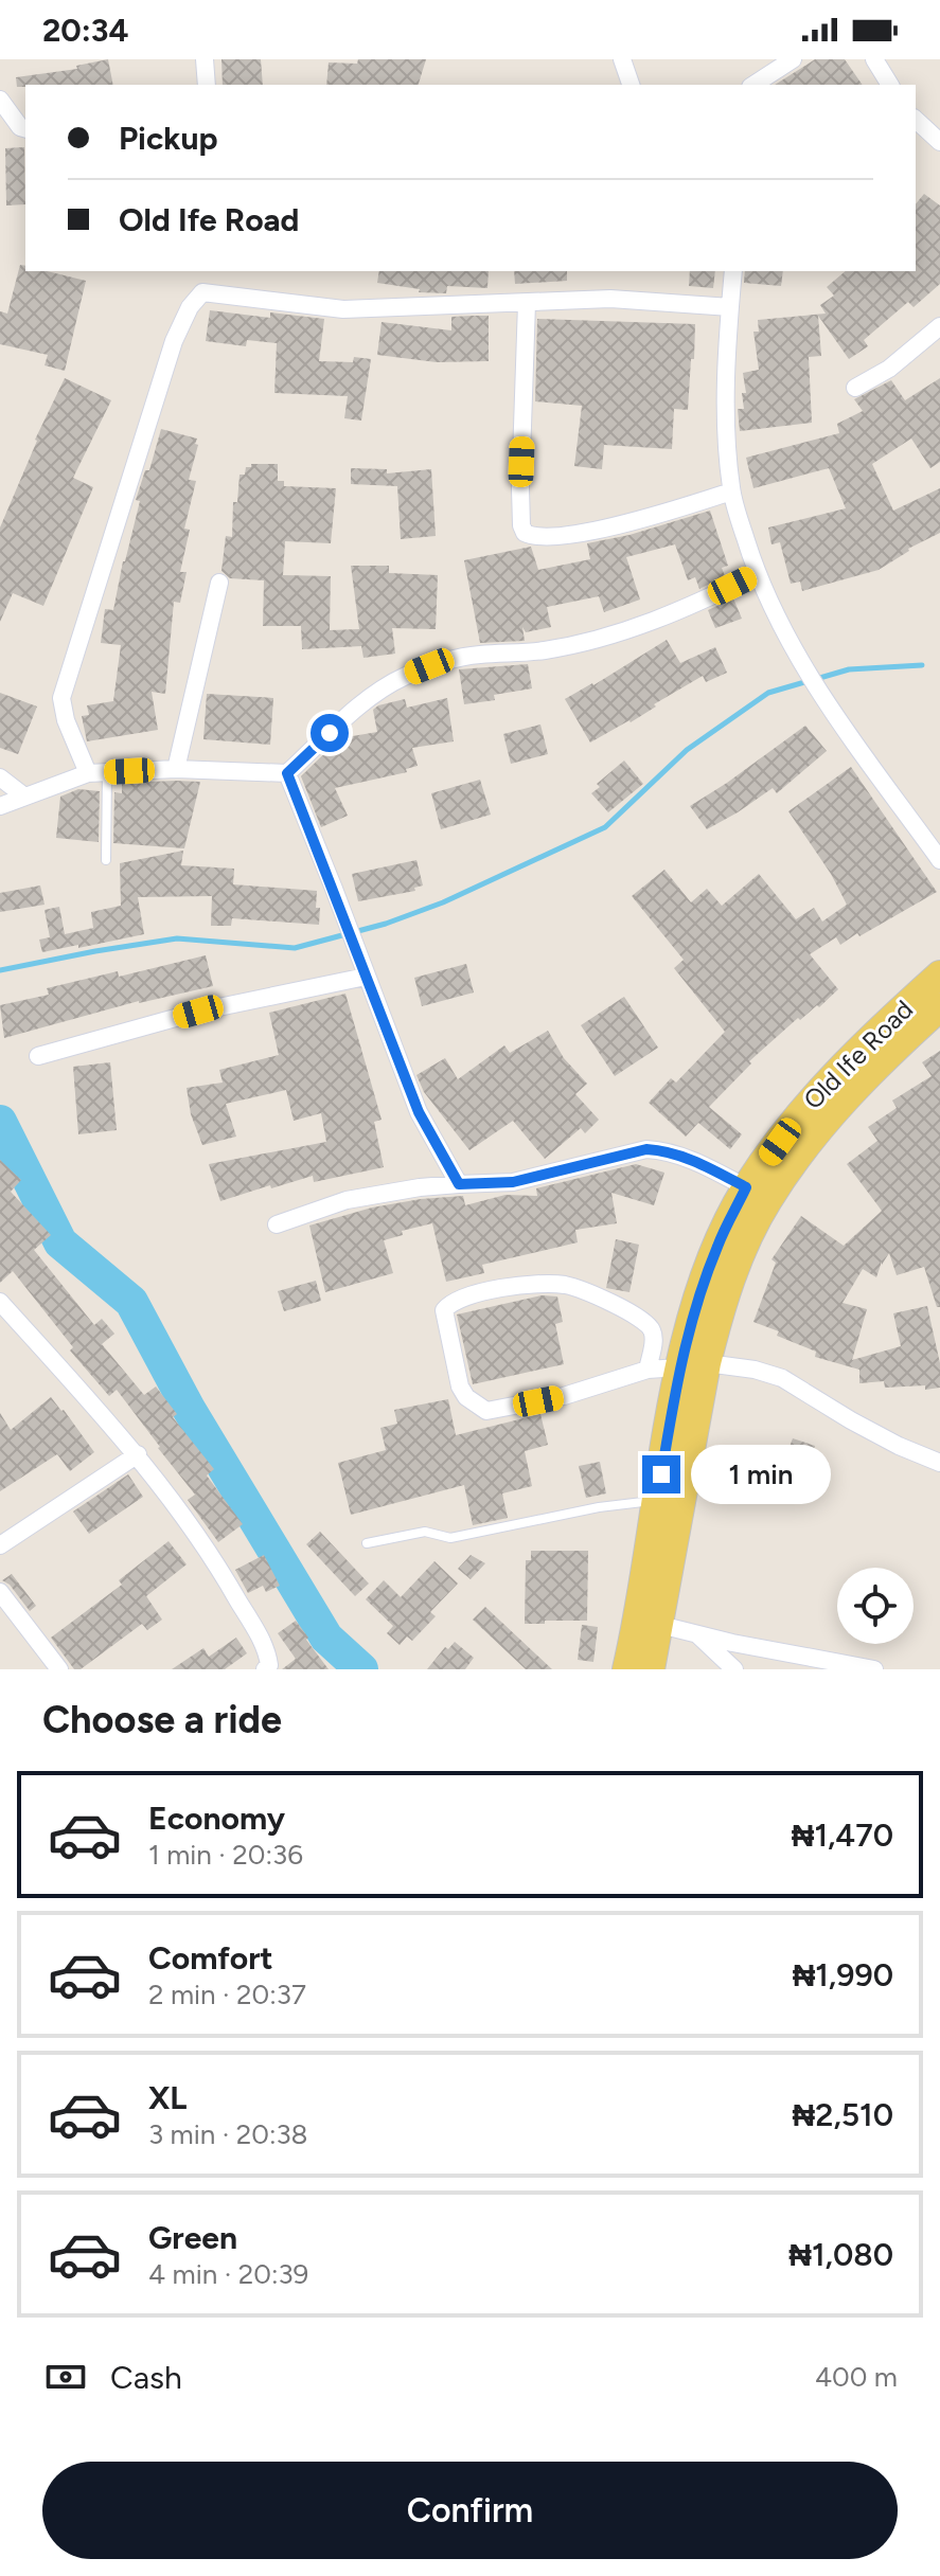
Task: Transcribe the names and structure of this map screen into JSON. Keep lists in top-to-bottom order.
{
  "streets": {
    "main road": ["Old Ife Road"]
  },
  "page": {
    "status": "20:34",
    "banner": ["Pickup", "Old Ife Road"],
    "bubble": "1 min",
    "heading": "Choose a ride",
    "list": [
      {
        "name": "Economy",
        "note": "1 min · 20:36",
        "value": "₦1,470"
      },
      {
        "name": "Comfort",
        "note": "2 min · 20:37",
        "value": "₦1,990"
      },
      {
        "name": "XL",
        "note": "3 min · 20:38",
        "value": "₦2,510"
      },
      {
        "name": "Green",
        "note": "4 min · 20:39",
        "value": "₦1,080"
      }
    ],
    "pay": ["Cash", "400 m"],
    "buttons": "Confirm"
  }
}
